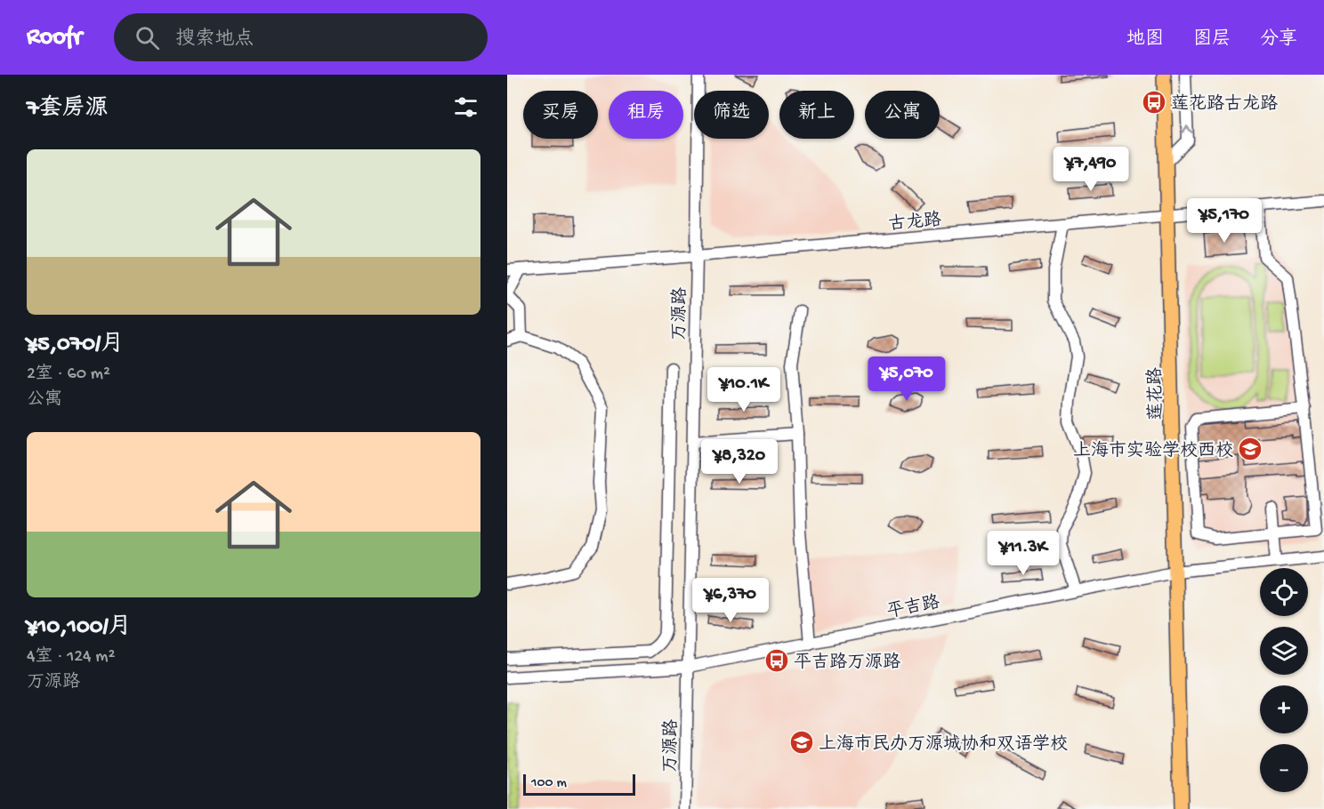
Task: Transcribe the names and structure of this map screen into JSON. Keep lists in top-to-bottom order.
{
  "streets": {
    "main road": ["莲花路"],
    "street": ["古龙路", "万源路", "平吉路"]
  },
  "crossings": [
    ["古龙路", "万源路"],
    ["古龙路", "莲花路"],
    ["万源路", "平吉路"],
    ["莲花路", "平吉路"]
  ],
  "places": {
    "bus stop": ["莲花路古龙路", "平吉路万源路"],
    "school or university": ["上海市实验学校西校", "上海市民办万源城协和双语学校"]
  },
  "scale_bar": "100 m",
  "page": {
    "header": "Roofr",
    "search": "搜索地点",
    "nav": ["地图", "图层", "分享"],
    "heading": "7套房源",
    "chip": [
      "买房",
      "租房",
      "筛选",
      "新上",
      "公寓"
    ],
    "list": [
      {
        "name": "¥5,070/月",
        "note": "2室 · 60 m² · 公寓"
      },
      {
        "name": "¥10,100/月",
        "note": "4室 · 124 m² · 万源路"
      }
    ],
    "price": [
      "¥7,490",
      "¥5,170",
      "¥5,070",
      "¥10.1K",
      "¥8,320",
      "¥11.3K",
      "¥6,370"
    ],
    "map_buttons": ["+", "−"],
    "scale": "100 m"
  }
}
